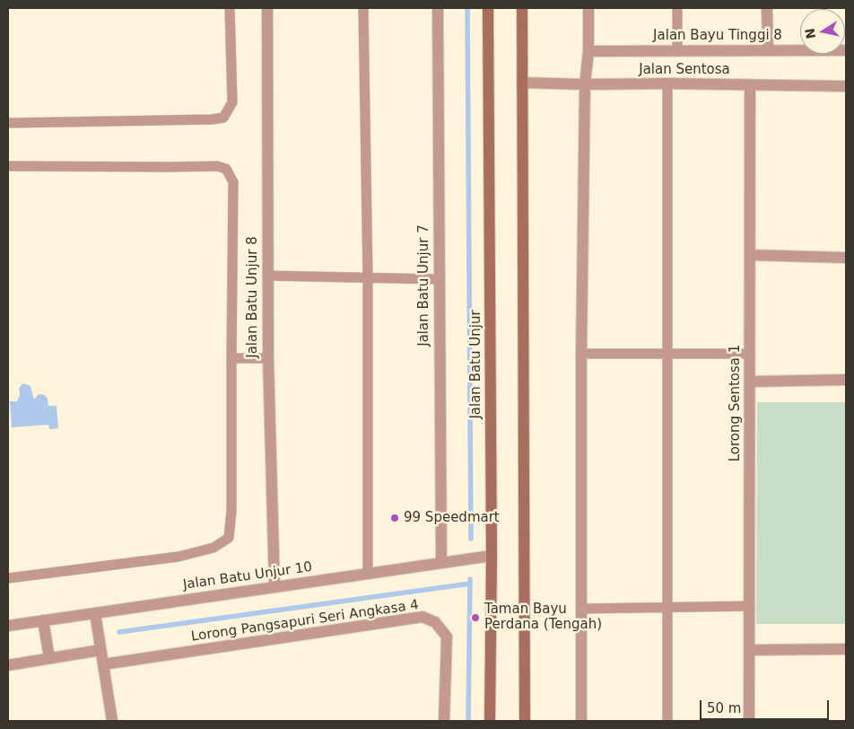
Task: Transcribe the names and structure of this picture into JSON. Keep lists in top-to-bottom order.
{
  "streets": {
    "main road": ["Jalan Batu Unjur"],
    "street": [
      "Jalan Bayu Tinggi 8",
      "Jalan Sentosa",
      "Jalan Batu Unjur 7",
      "Jalan Batu Unjur 8",
      "Lorong Sentosa 1",
      "Jalan Batu Unjur 10",
      "Lorong Pangsapuri Seri Angkasa 4"
    ]
  },
  "crossings": [
    ["Jalan Sentosa", "Lorong Sentosa 1"],
    ["Jalan Batu Unjur 7", "Jalan Batu Unjur 10"],
    ["Jalan Batu Unjur 8", "Jalan Batu Unjur 10"],
    ["Jalan Batu Unjur", "Jalan Batu Unjur 10"]
  ],
  "places": ["99 Speedmart", "Taman Bayu Perdana (Tengah)"],
  "scale_bar": "50 m",
  "north": "left"
}
